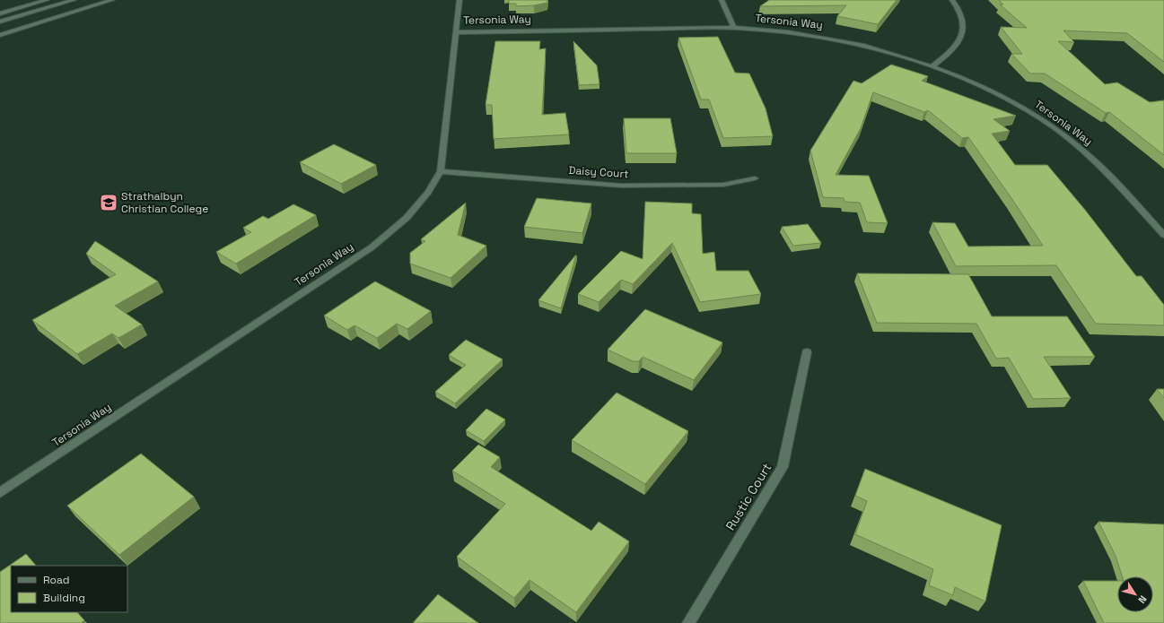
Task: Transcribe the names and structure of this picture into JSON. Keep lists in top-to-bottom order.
{
  "streets": {
    "street": ["Tersonia Way", "Daisy Court", "Rustic Court"]
  },
  "crossings": [
    ["Tersonia Way", "Daisy Court"]
  ],
  "places": {
    "school or university": ["Strathalbyn Christian College"]
  },
  "legend": ["Road", "Building"],
  "north": "bottom right"
}
